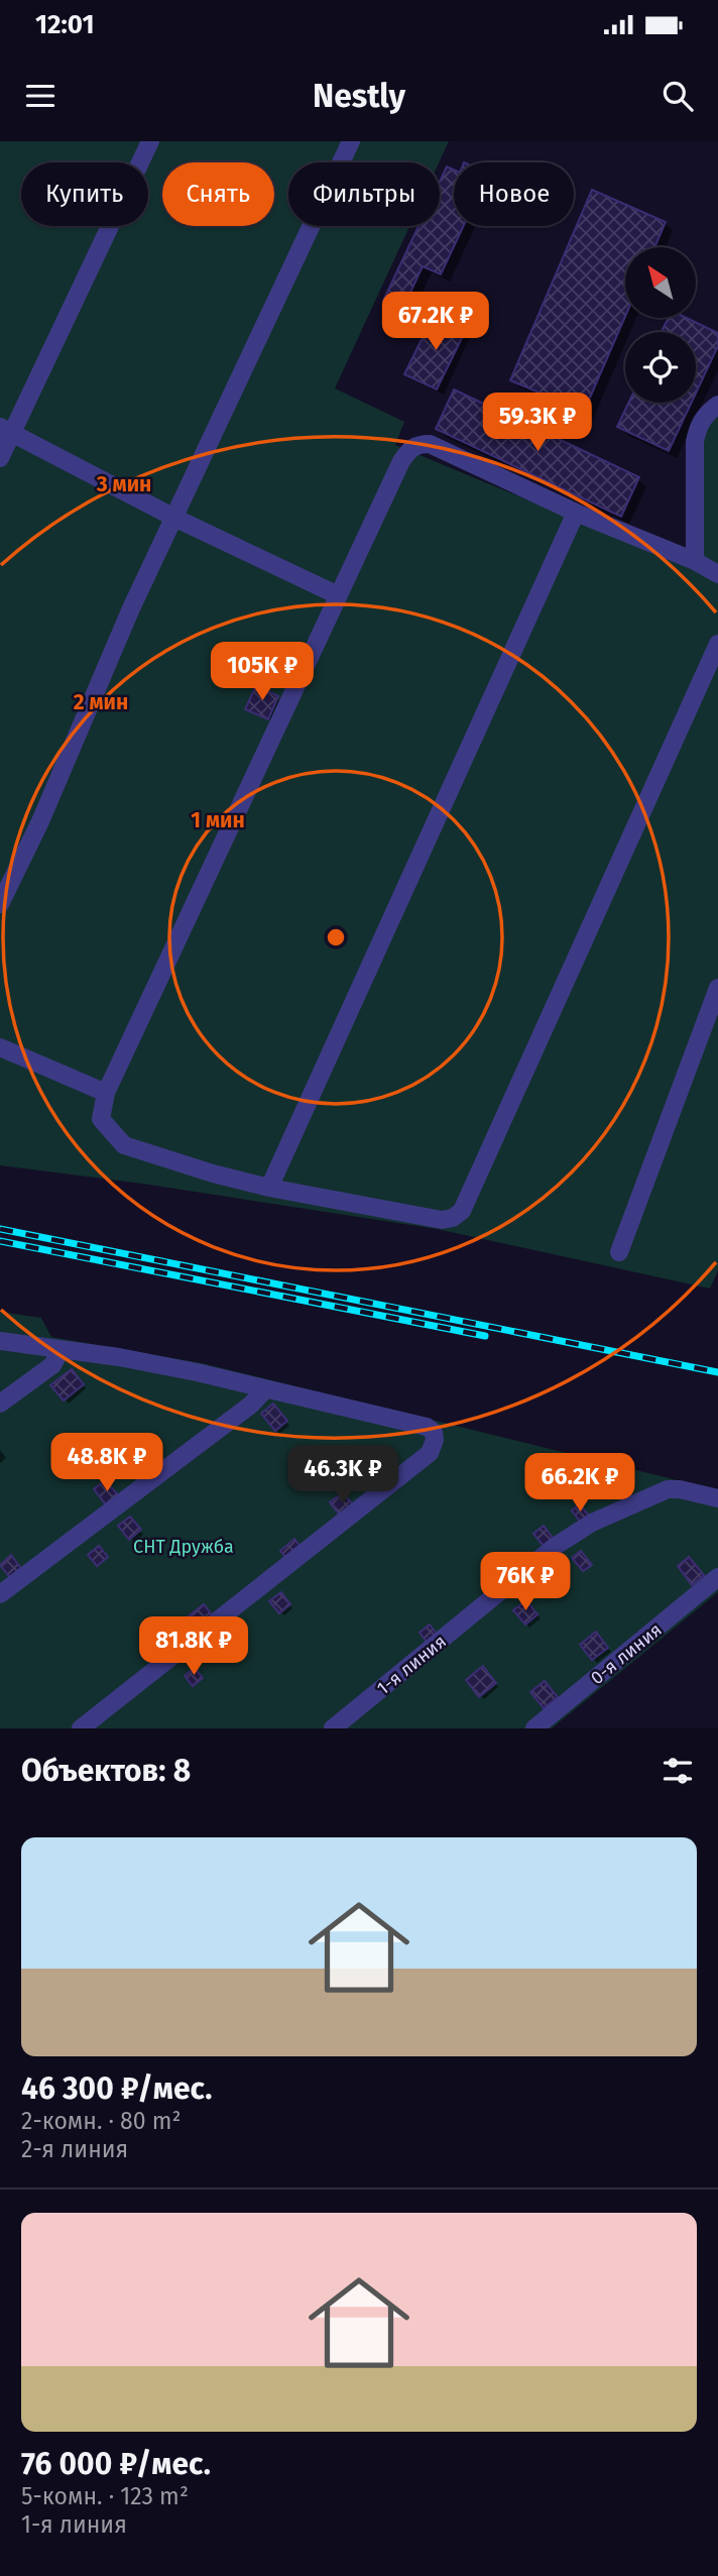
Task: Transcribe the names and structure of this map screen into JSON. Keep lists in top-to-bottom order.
{
  "streets": {
    "street": ["0-я линия", "1-я линия"]
  },
  "parks": ["СНТ Дружба"],
  "north": "top left",
  "page": {
    "status": "12:01",
    "header": "Nestly",
    "chip": [
      "Купить",
      "Снять",
      "Фильтры",
      "Новое"
    ],
    "price": [
      "67.2K ₽",
      "59.3K ₽",
      "105K ₽",
      "48.8K ₽",
      "46.3K ₽",
      "66.2K ₽",
      "76K ₽",
      "81.8K ₽"
    ],
    "heading": "Объектов: 8",
    "list": [
      {
        "name": "46 300 ₽/мес.",
        "note": "2-комн. · 80 m² · 2-я линия"
      },
      {
        "name": "76 000 ₽/мес.",
        "note": "5-комн. · 123 m² · 1-я линия"
      }
    ]
  },
  "rings": ["3 мин", "2 мин", "1 мин"]
}
